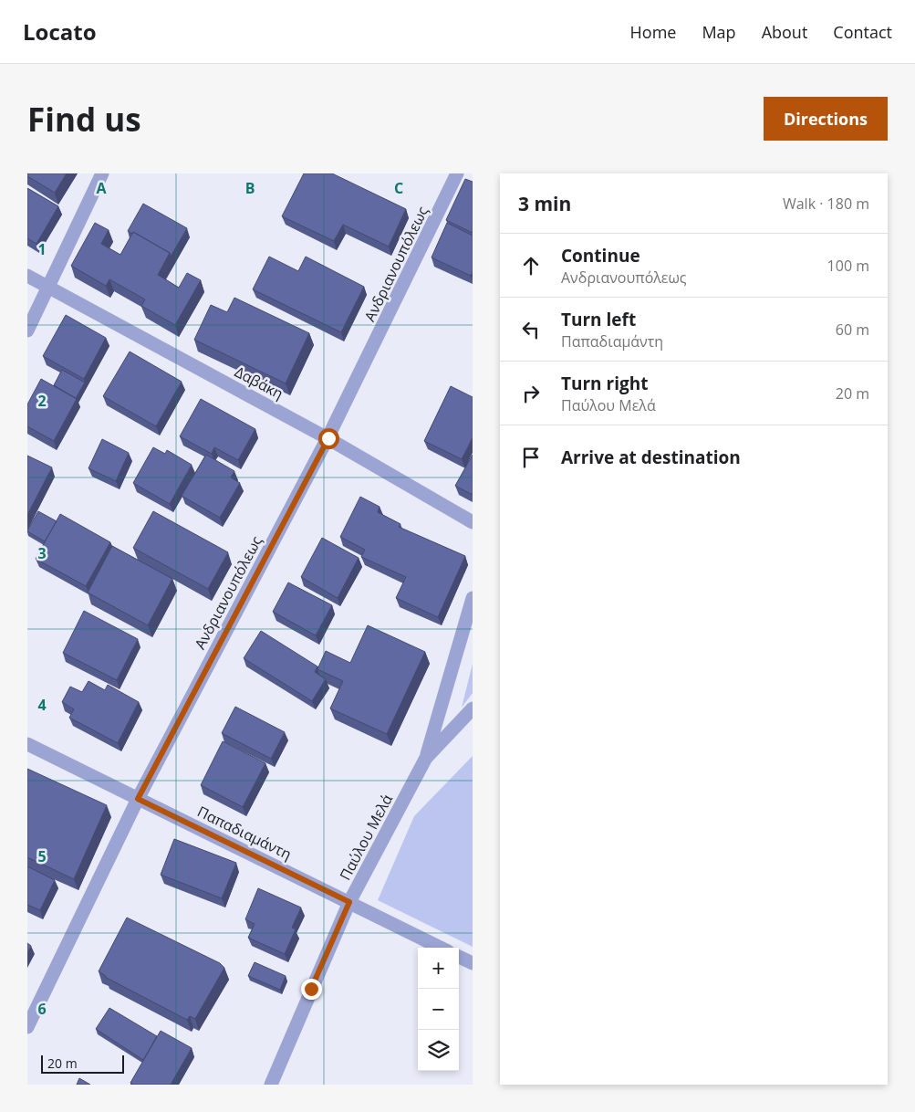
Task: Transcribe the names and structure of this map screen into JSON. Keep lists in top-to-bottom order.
{
  "streets": {
    "street": [
      "Ανδριανουπόλεως",
      "Δαβάκη",
      "Παπαδιαμάντη",
      "Παύλου Μελά"
    ]
  },
  "crossings": [
    ["Ανδριανουπόλεως", "Δαβάκη"],
    ["Ανδριανουπόλεως", "Παπαδιαμάντη"],
    ["Παπαδιαμάντη", "Παύλου Μελά"]
  ],
  "scale_bar": "20 m",
  "page": {
    "header": "Locato",
    "nav": [
      "Home",
      "Map",
      "About",
      "Contact"
    ],
    "buttons": "Directions",
    "title": "Find us",
    "heading": ["3 min", "Walk · 180 m"],
    "list": [
      ["Continue", "Ανδριανουπόλεως", "100 m"],
      ["Turn left", "Παπαδιαμάντη", "60 m"],
      ["Turn right", "Παύλου Μελά", "20 m"],
      "Arrive at destination"
    ],
    "map_buttons": ["+", "−"],
    "scale": "20 m"
  },
  "grid": {
    "columns": ["A", "B", "C"],
    "rows": [
      "1",
      "2",
      "3",
      "4",
      "5",
      "6"
    ]
  }
}
